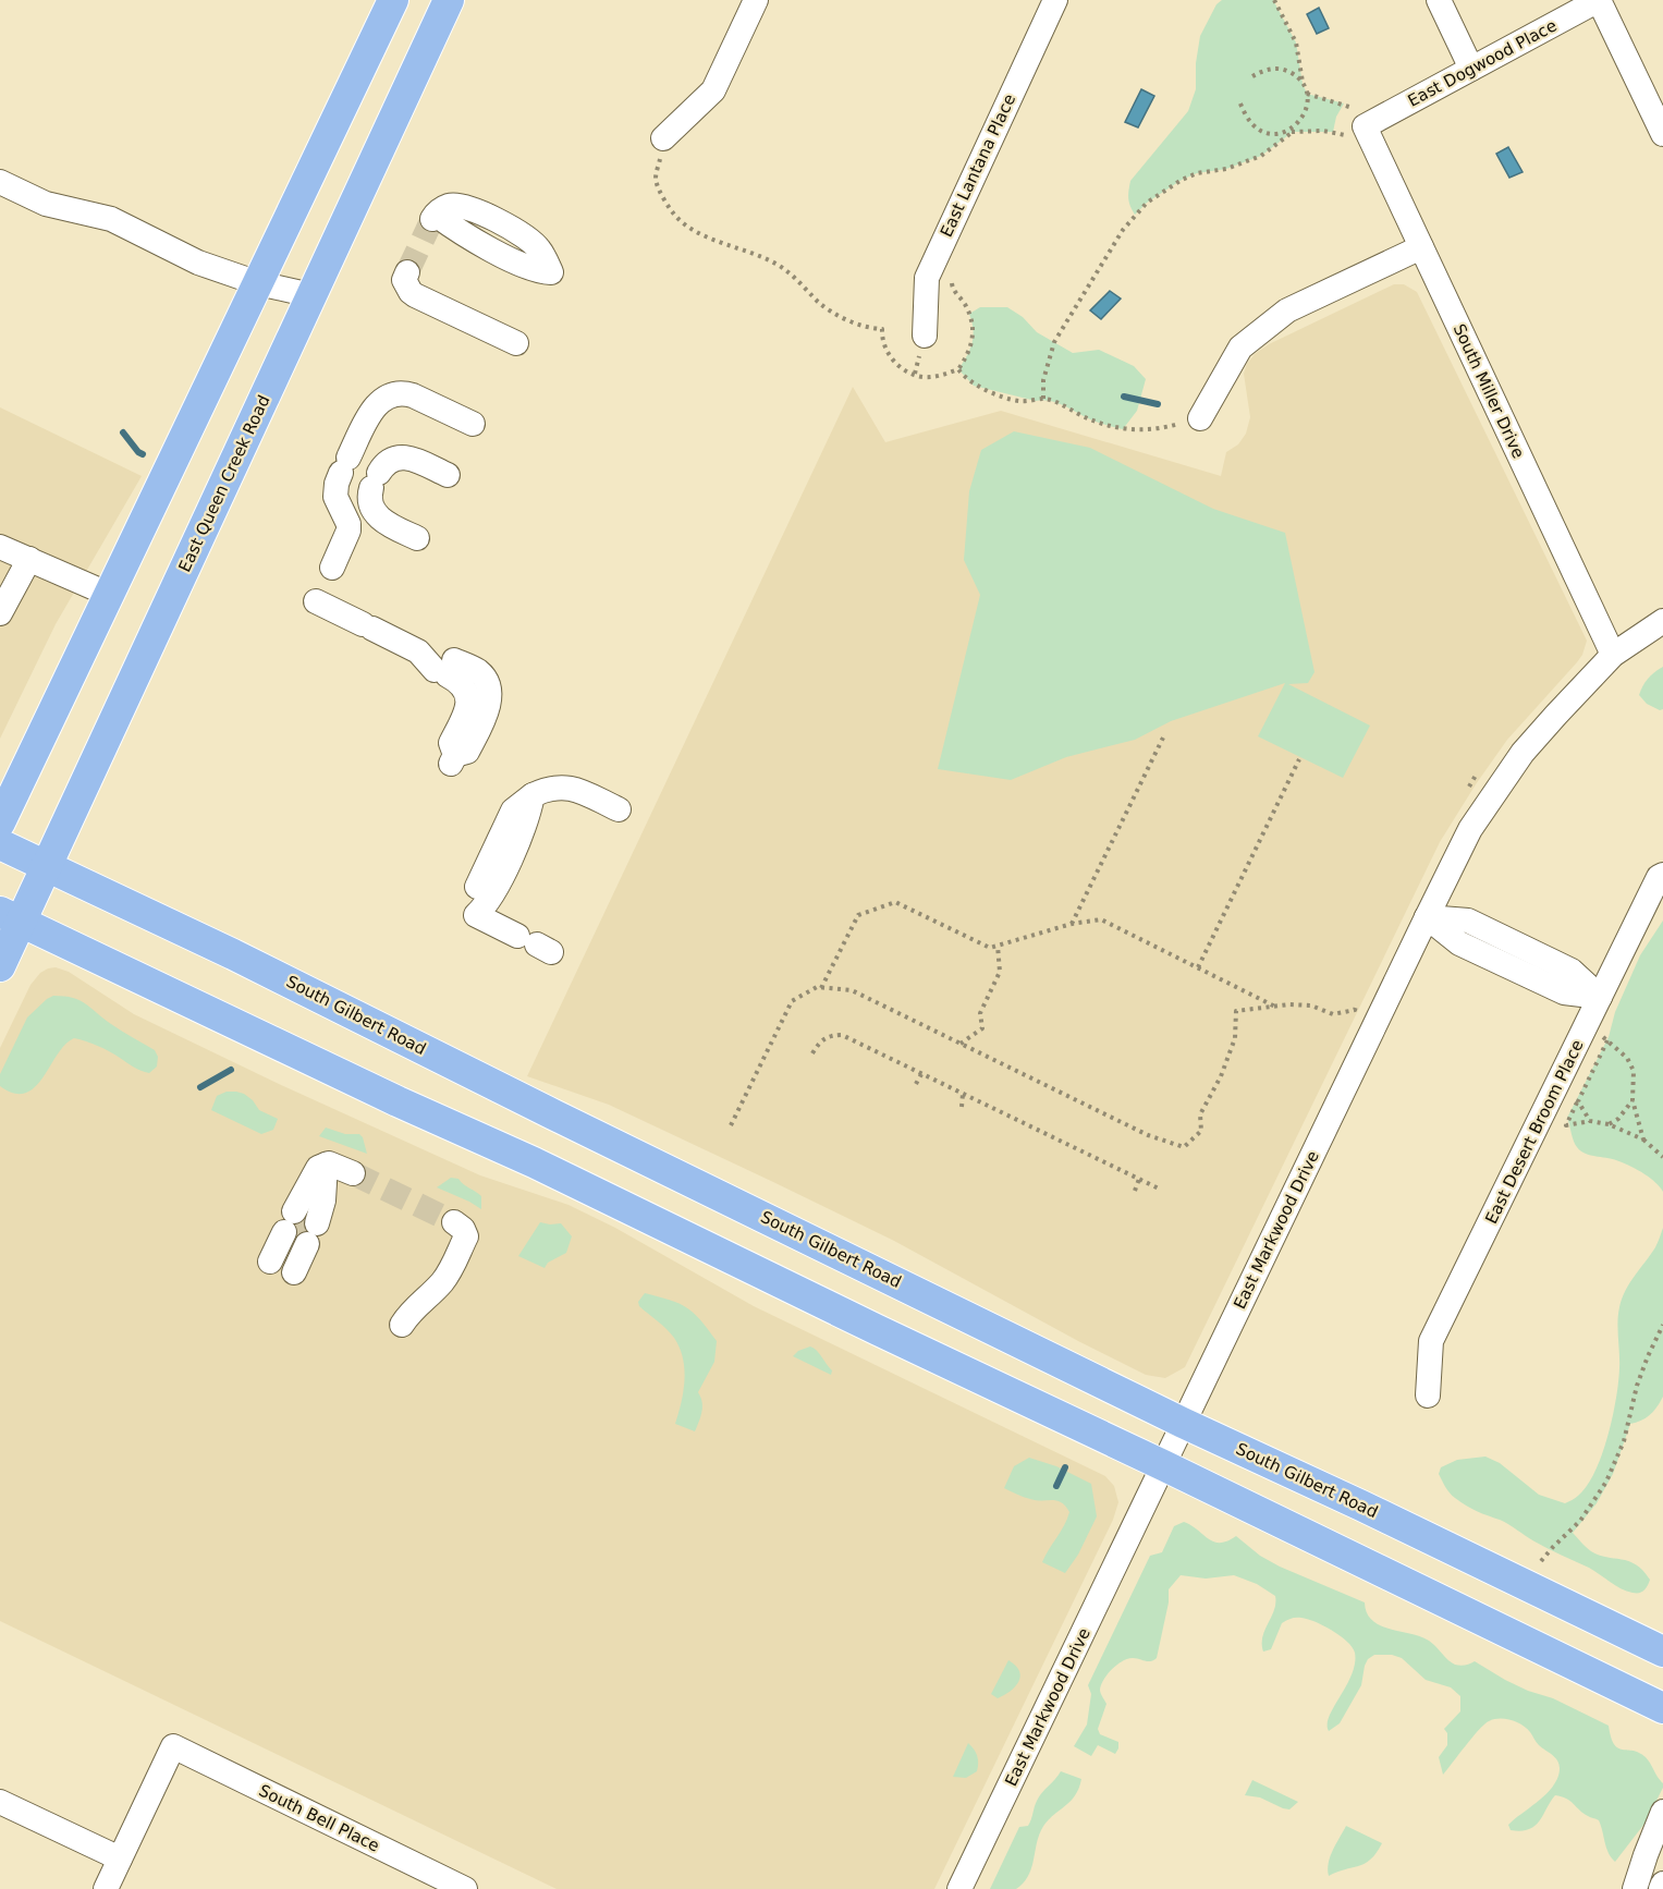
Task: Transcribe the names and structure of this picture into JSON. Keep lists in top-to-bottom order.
{
  "streets": {
    "main road": ["East Queen Creek Road", "South Gilbert Road"],
    "street": [
      "East Dogwood Place",
      "East Lantana Place",
      "South Miller Drive",
      "East Desert Broom Place",
      "East Markwood Drive",
      "South Bell Place"
    ]
  },
  "crossings": [
    ["East Dogwood Place", "South Miller Drive"],
    ["South Miller Drive", "East Markwood Drive"],
    ["East Queen Creek Road", "South Gilbert Road"],
    ["South Gilbert Road", "East Markwood Drive"]
  ]
}
